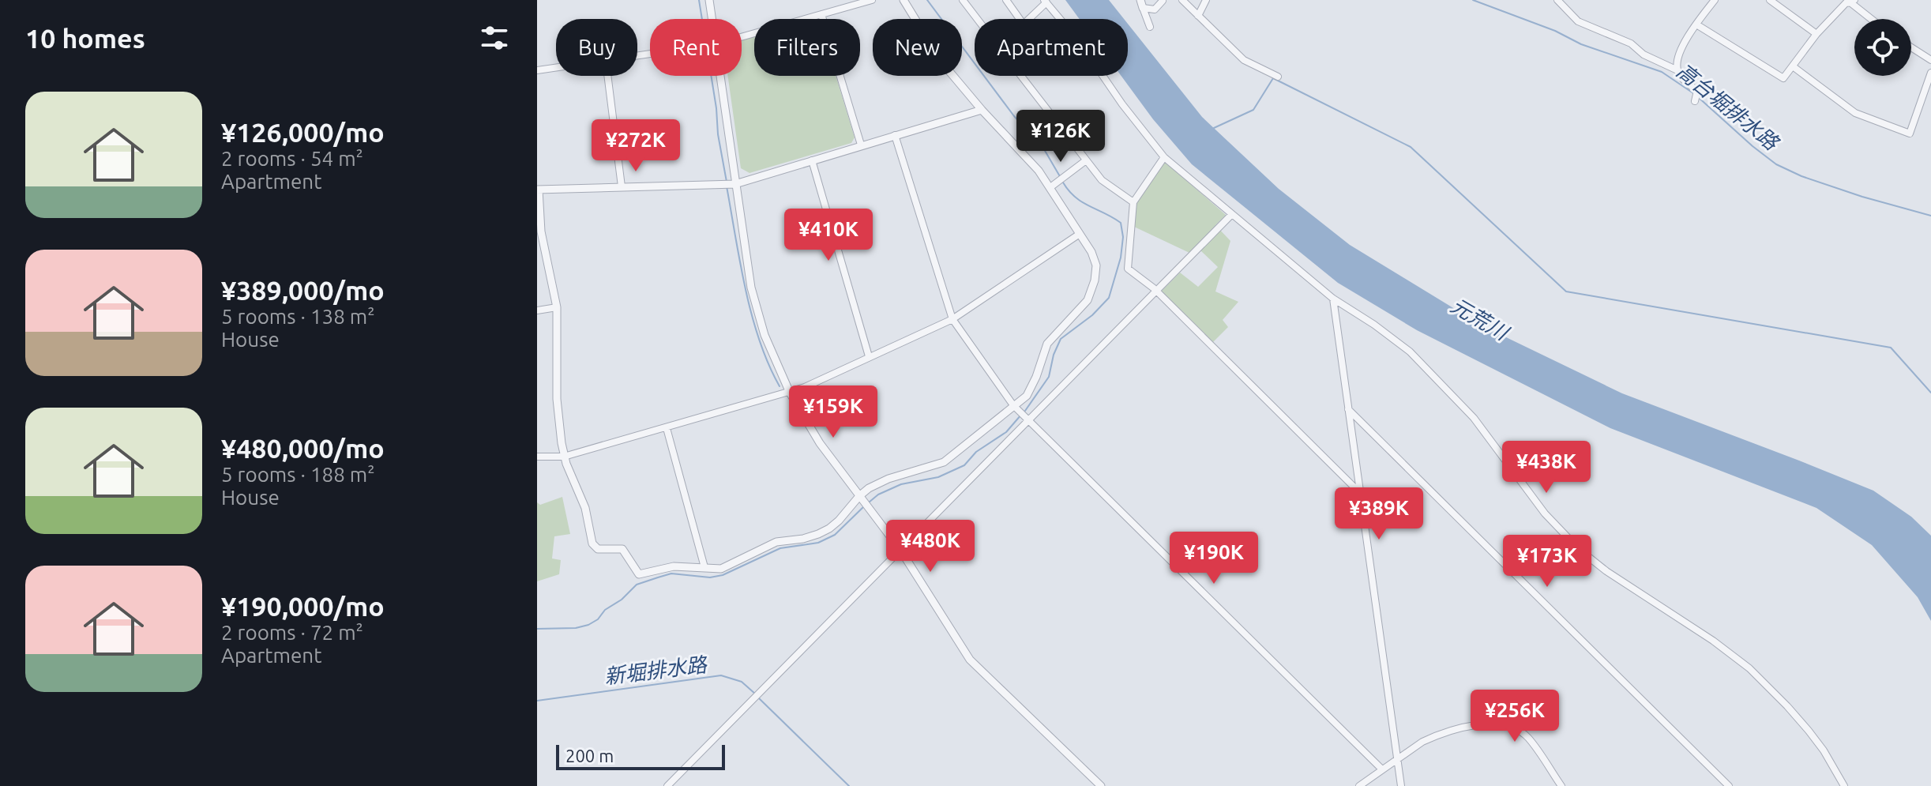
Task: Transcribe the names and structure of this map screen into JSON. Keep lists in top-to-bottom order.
{
  "water": ["高台堀排水路", "元荒川", "新堀排水路"],
  "scale_bar": "200 m",
  "page": {
    "heading": "10 homes",
    "chip": [
      "Buy",
      "Rent",
      "Filters",
      "New",
      "Apartment"
    ],
    "list": [
      {
        "name": "¥126,000/mo",
        "note": "2 rooms · 54 m² · Apartment"
      },
      {
        "name": "¥389,000/mo",
        "note": "5 rooms · 138 m² · House"
      },
      {
        "name": "¥480,000/mo",
        "note": "5 rooms · 188 m² · House"
      },
      {
        "name": "¥190,000/mo",
        "note": "2 rooms · 72 m² · Apartment"
      }
    ],
    "price": [
      "¥126K",
      "¥272K",
      "¥410K",
      "¥159K",
      "¥438K",
      "¥389K",
      "¥480K",
      "¥190K",
      "¥173K",
      "¥256K"
    ],
    "scale": "200 m"
  }
}
